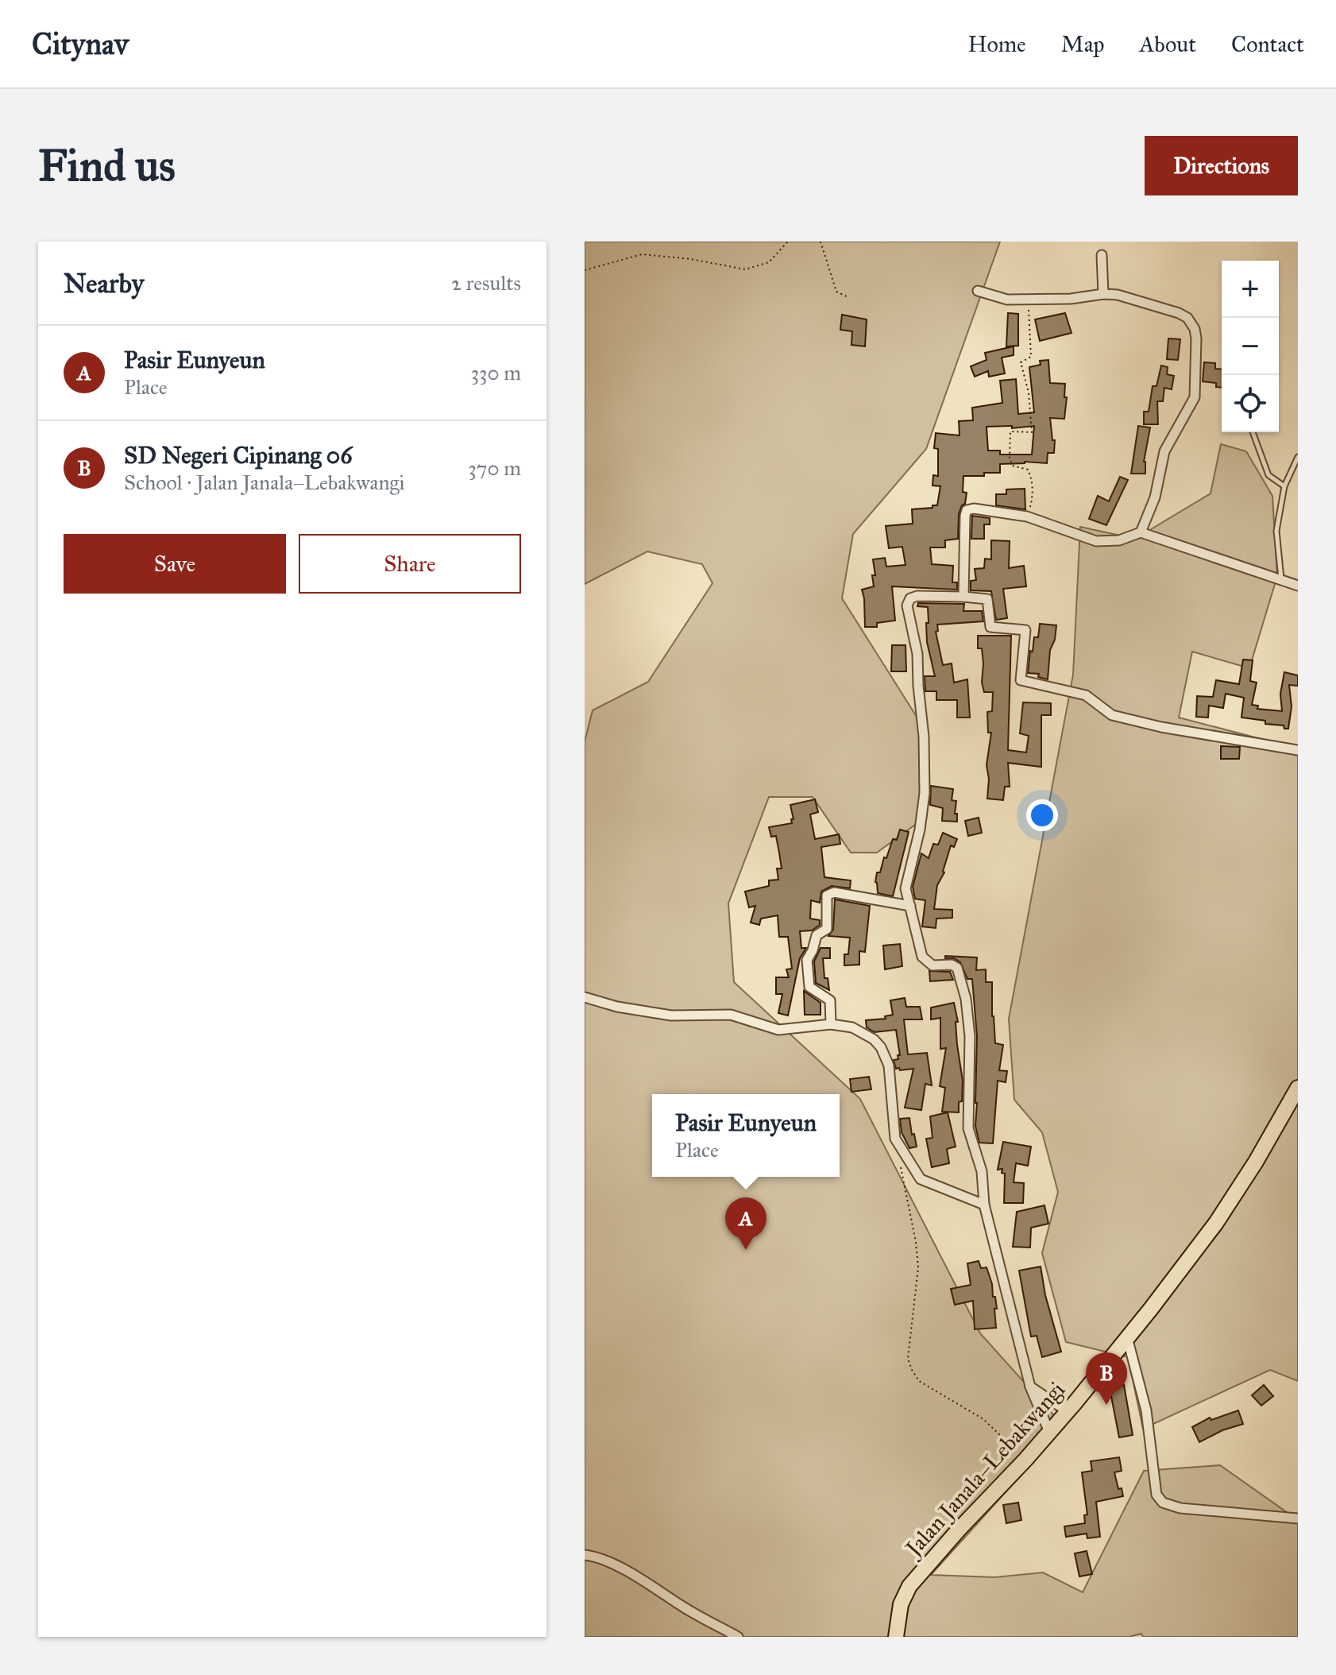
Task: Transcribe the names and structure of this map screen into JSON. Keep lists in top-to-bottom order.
{
  "streets": {
    "main road": ["Jalan Janala–Lebakwangi"]
  },
  "page": {
    "header": "Citynav",
    "nav": [
      "Home",
      "Map",
      "About",
      "Contact"
    ],
    "buttons": [
      "Directions",
      ["Save", "Share"]
    ],
    "title": "Find us",
    "heading": ["Nearby", "2 results"],
    "map_buttons": ["+", "−"],
    "list": [
      {
        "mark": "A",
        "name": "Pasir Eunyeun",
        "note": "Place",
        "value": "330 m"
      },
      {
        "mark": "B",
        "name": "SD Negeri Cipinang 06",
        "note": "School · Jalan Janala–Lebakwangi",
        "value": "370 m"
      }
    ],
    "popup": ["Pasir Eunyeun", "Place"],
    "pins": ["A", "B"]
  }
}
